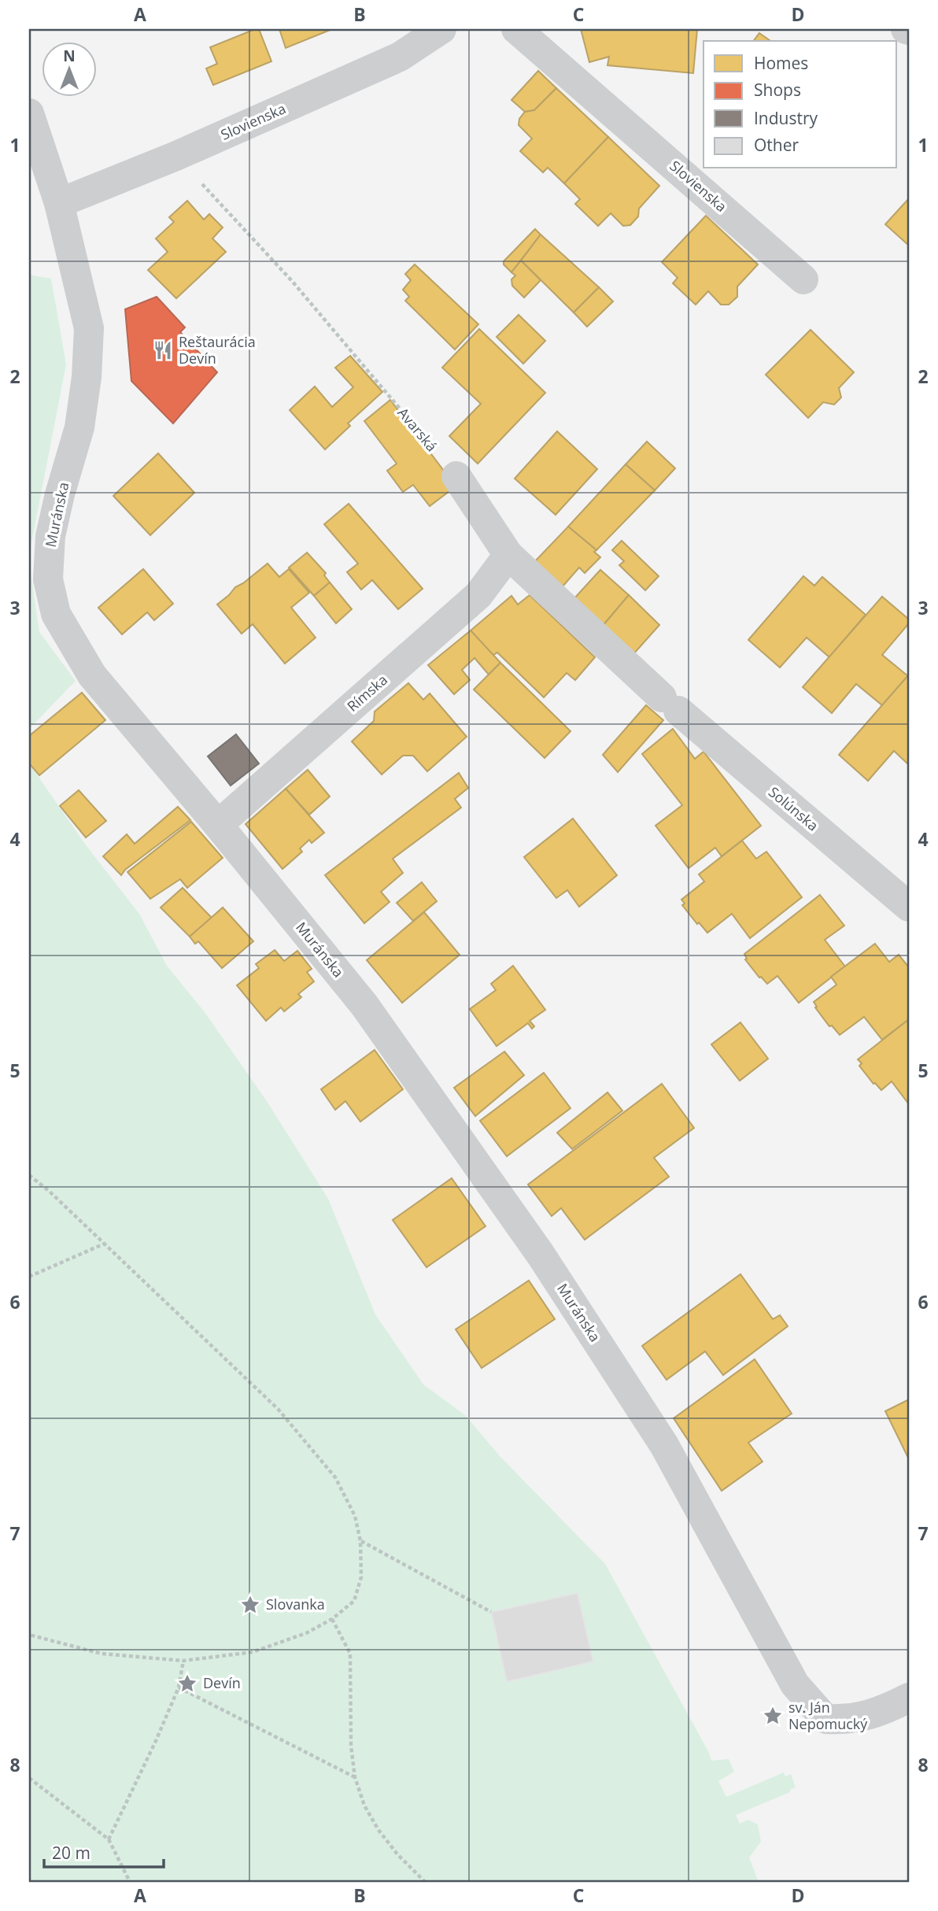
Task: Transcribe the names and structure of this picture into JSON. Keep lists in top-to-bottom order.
{
  "streets": {
    "street": [
      "Slovienska",
      "Muránska",
      "Rímska",
      "Solúnska"
    ],
    "path": ["Avarská"]
  },
  "crossings": [
    ["Slovienska", "Avarská"],
    ["Slovienska", "Muránska"],
    ["Muránska", "Rímska"],
    ["Rímska", "Solúnska"]
  ],
  "places": {
    "restaurant": ["Reštaurácia Devín"],
    "place": ["Slovanka", "Devín", "sv. Ján Nepomucký"]
  },
  "legend": [
    "Homes",
    "Shops",
    "Industry",
    "Other"
  ],
  "scale_bar": "20 m",
  "north": "top",
  "grid": {
    "columns": [
      "A",
      "B",
      "C",
      "D"
    ],
    "rows": [
      "1",
      "2",
      "3",
      "4",
      "5",
      "6",
      "7",
      "8"
    ]
  }
}
